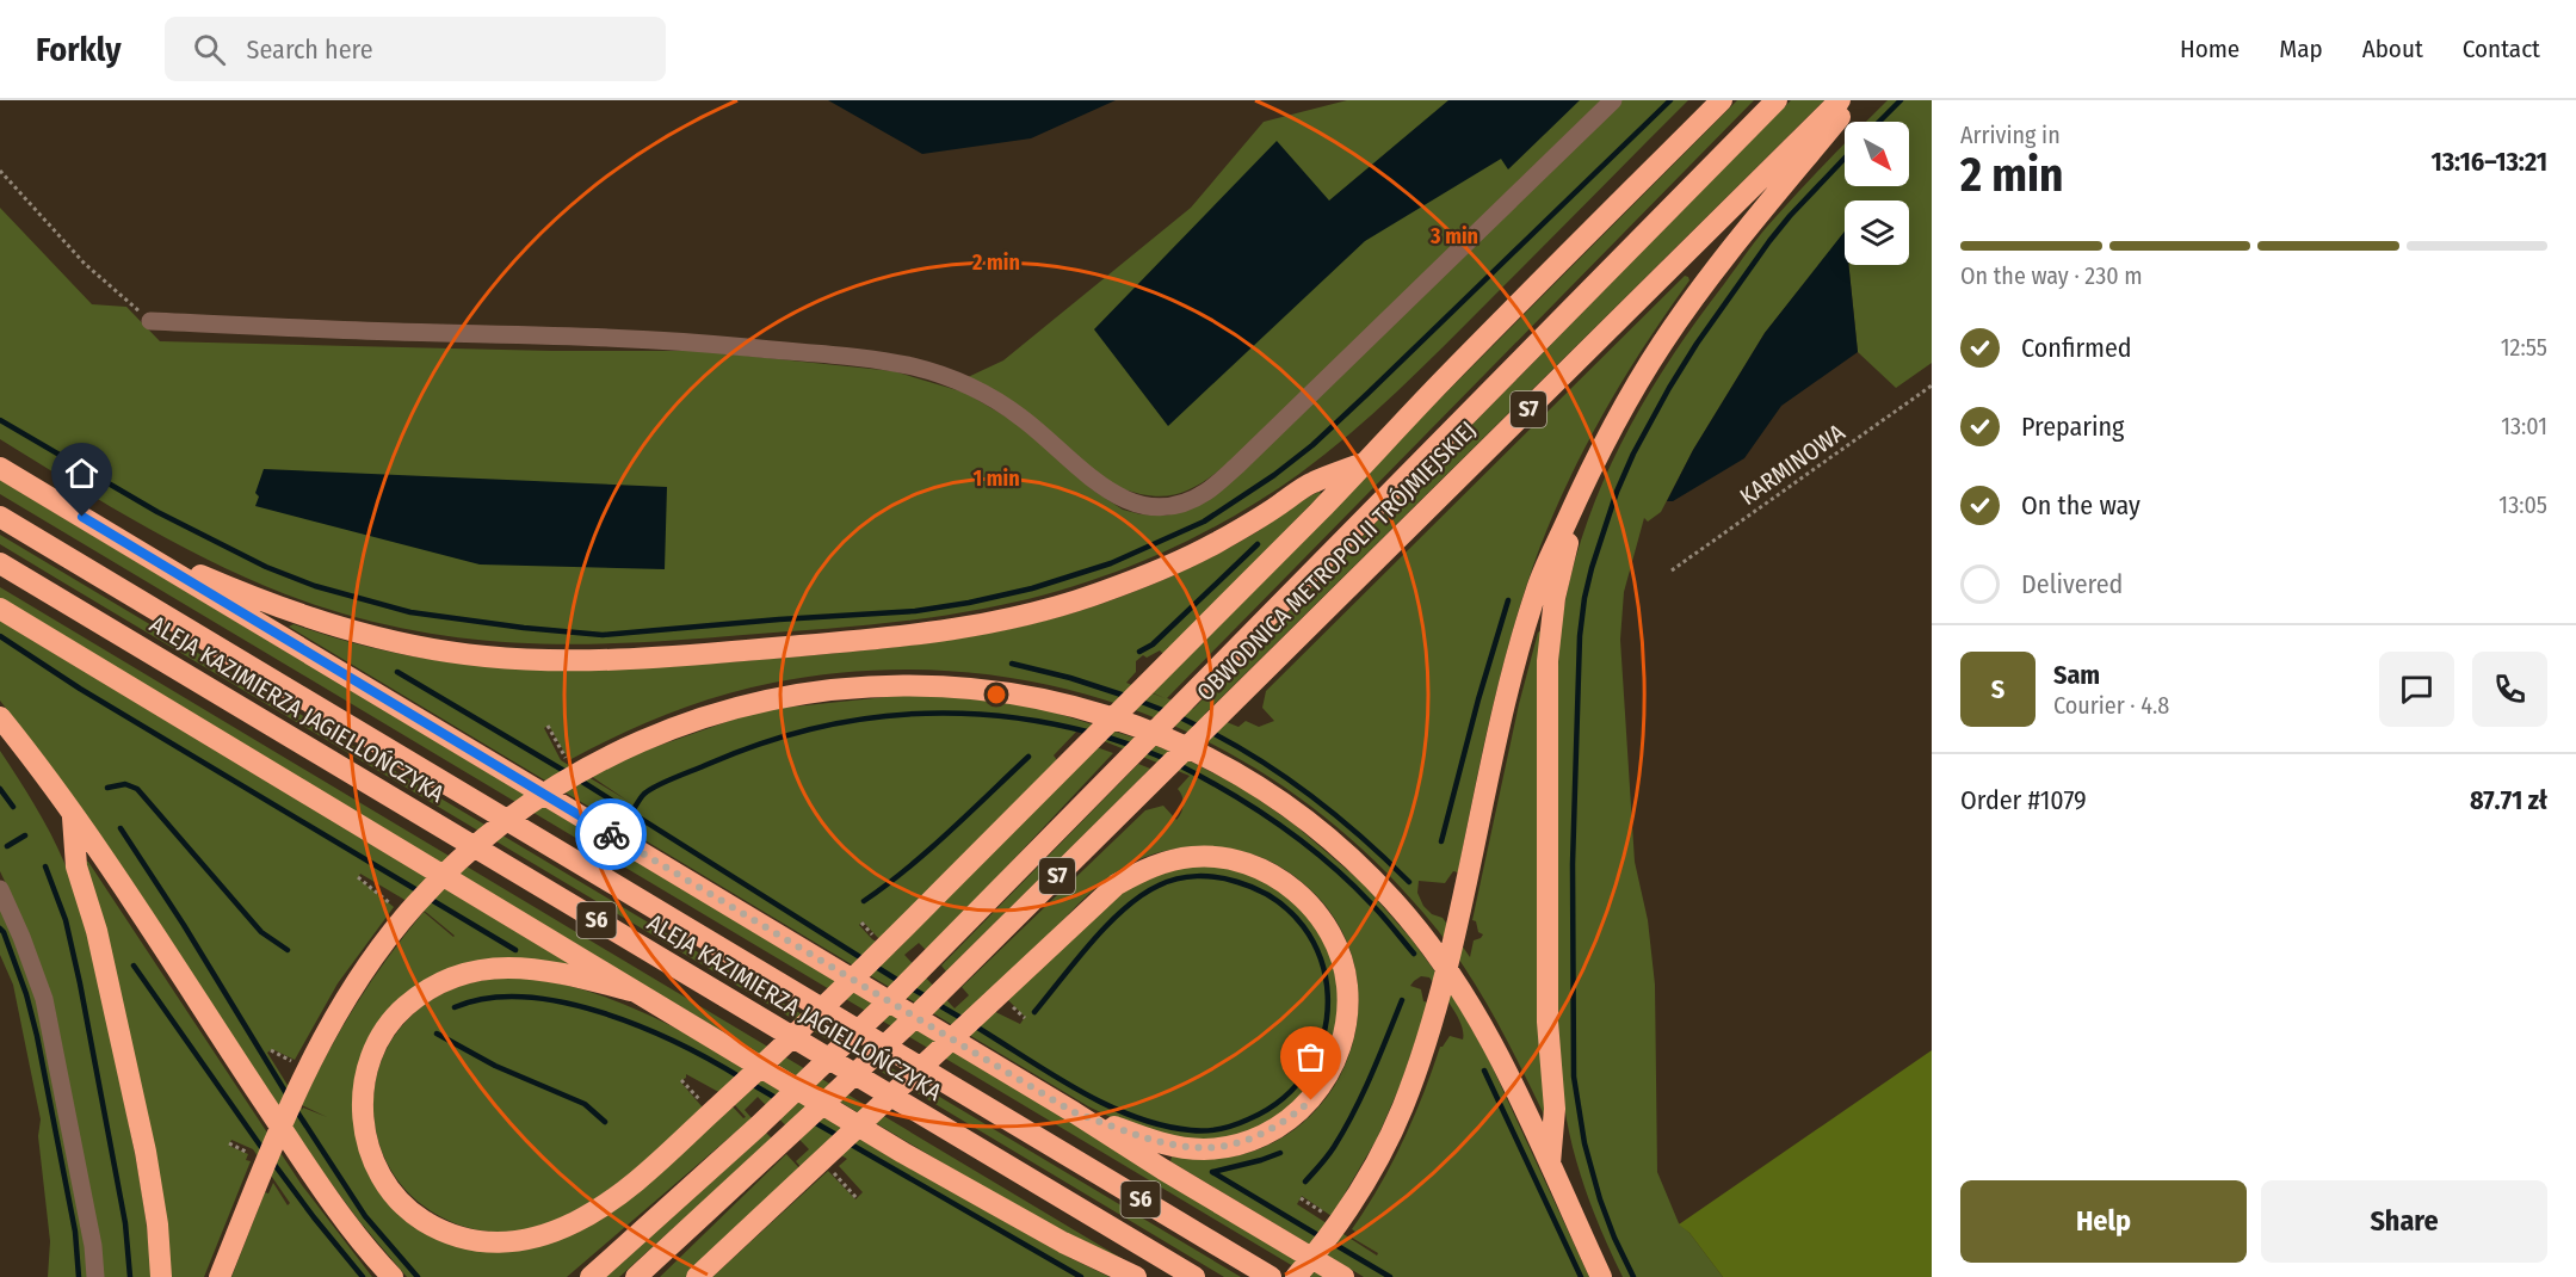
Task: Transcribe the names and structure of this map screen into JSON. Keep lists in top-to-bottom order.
{
  "streets": {
    "highway": [
      "S7",
      "OBWODNICA METROPOLII TRÓJMIEJSKIEJ",
      "ALEJA KAZIMIERZA JAGIELLOŃCZYKA",
      "S6"
    ],
    "path": ["KARMINOWA"]
  },
  "north": "bottom right",
  "page": {
    "header": "Forkly",
    "search": "Search here",
    "nav": [
      "Home",
      "Map",
      "About",
      "Contact"
    ],
    "heading": ["2 min", "Arriving in", "13:16–13:21"],
    "panel": [
      "Sam",
      "Courier · 4.8",
      "Order #1079",
      "87.71 zł"
    ],
    "bar": "On the way · 230 m",
    "list": [
      ["Confirmed", "12:55"],
      ["Preparing", "13:01"],
      ["On the way", "13:05"],
      "Delivered"
    ],
    "round": "S",
    "buttons": ["Help", "Share"]
  },
  "rings": ["3 min", "2 min", "1 min"]
}
